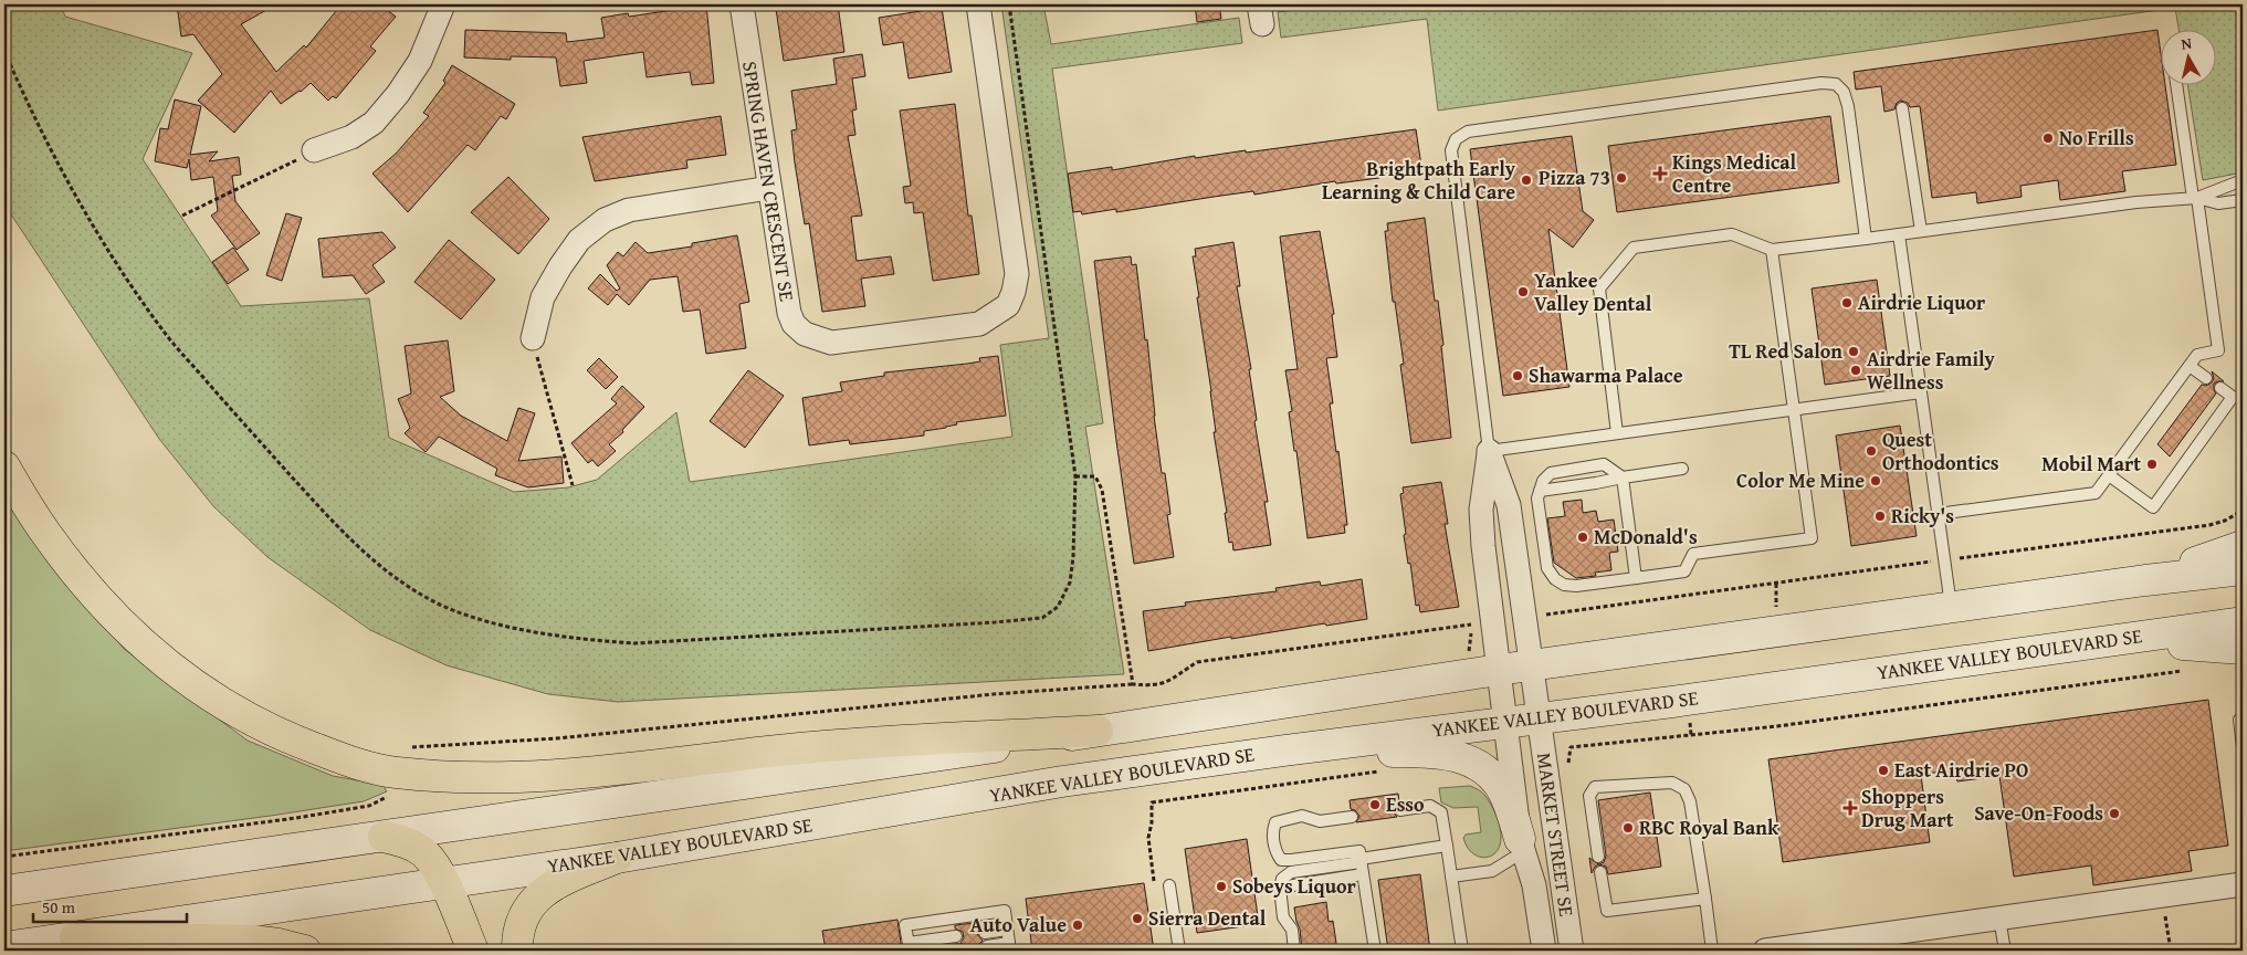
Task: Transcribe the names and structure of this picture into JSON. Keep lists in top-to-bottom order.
{
  "streets": {
    "main road": ["YANKEE VALLEY BOULEVARD SE"],
    "street": ["SPRING HAVEN CRESCENT SE", "MARKET STREET SE"]
  },
  "crossings": [
    ["YANKEE VALLEY BOULEVARD SE", "MARKET STREET SE"]
  ],
  "places": {
    "other": [
      "No Frills",
      "Pizza 73",
      "Brightpath Early Learning & Child Care",
      "Yankee Valley Dental",
      "Airdrie Liquor",
      "TL Red Salon",
      "Airdrie Family Wellness",
      "Shawarma Palace",
      "Quest Orthodontics",
      "Mobil Mart",
      "Color Me Mine",
      "Ricky's",
      "McDonald's",
      "East Airdrie PO",
      "Esso",
      "Save-On-Foods",
      "RBC Royal Bank",
      "Sobeys Liquor",
      "Sierra Dental",
      "Auto Value"
    ],
    "health": ["Kings Medical Centre", "Shoppers Drug Mart"]
  },
  "scale_bar": "50 m",
  "north": "top"
}
